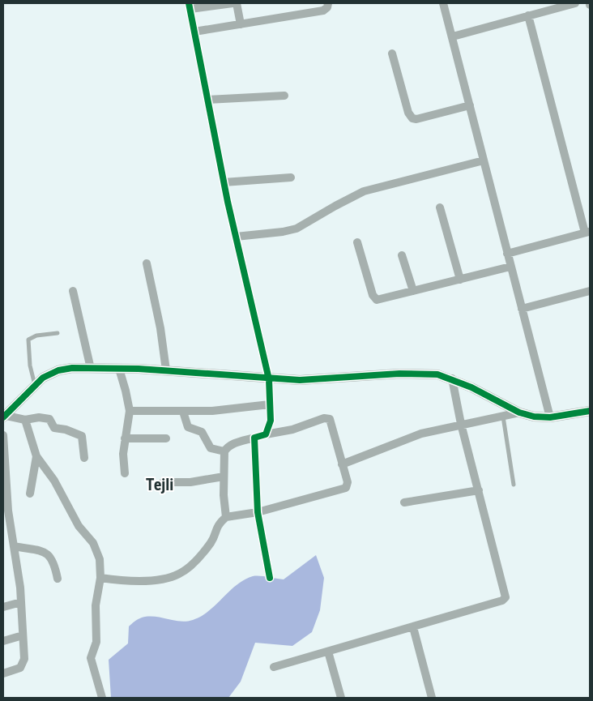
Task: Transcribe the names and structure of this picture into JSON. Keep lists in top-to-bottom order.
{
  "districts": ["Tejli"]
}
